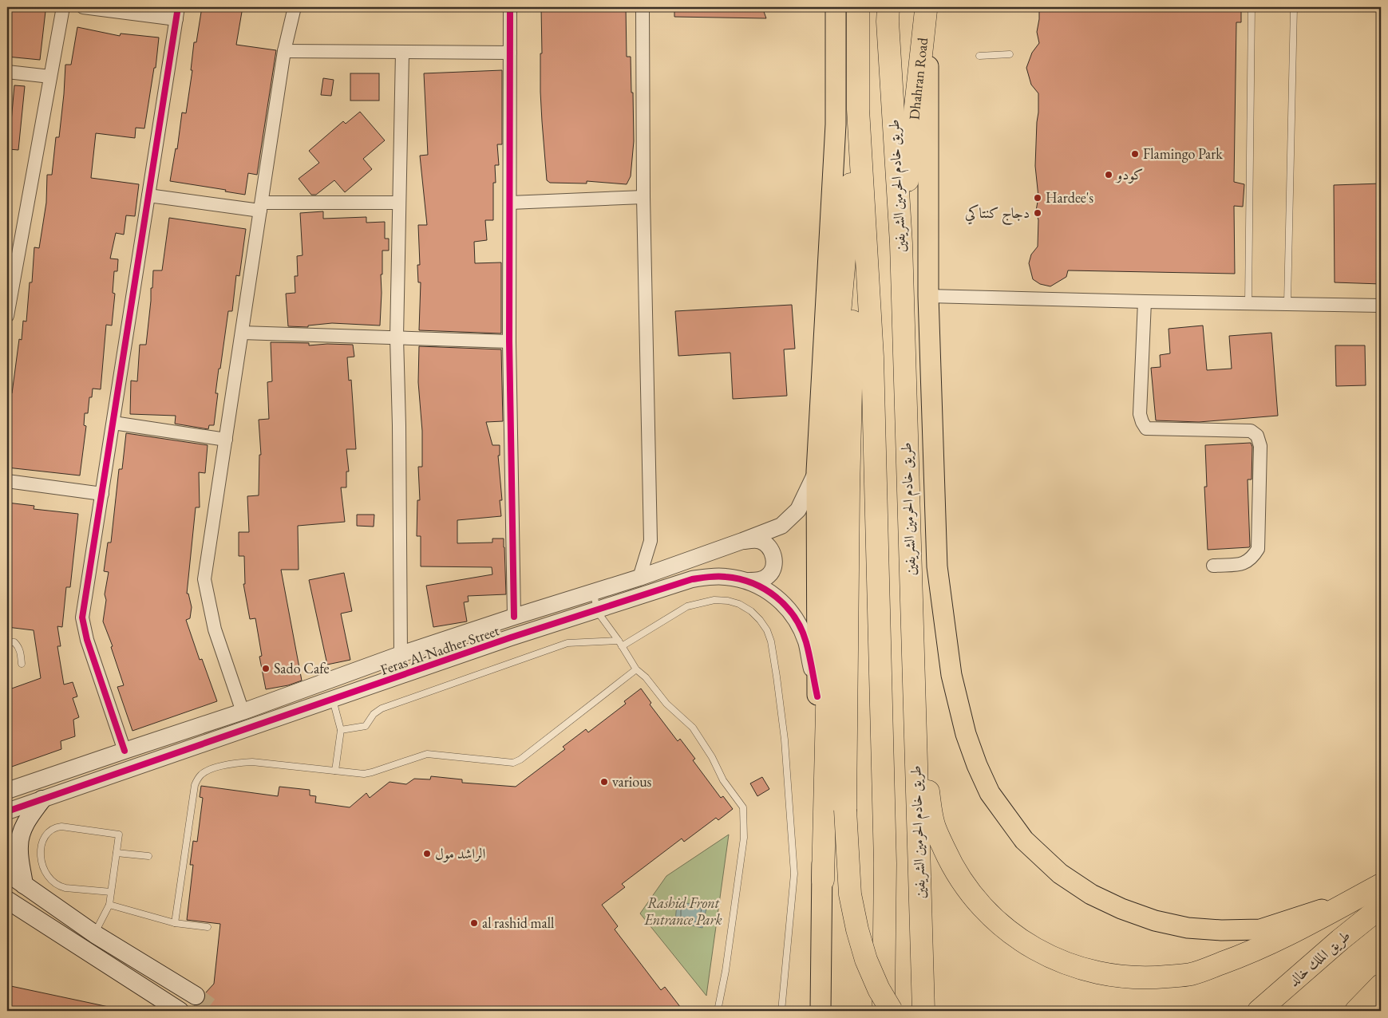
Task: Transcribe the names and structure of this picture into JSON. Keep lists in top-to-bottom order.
{
  "streets": {
    "highway": ["Dhahran Road", "طريق خادم الحرمين الشريفين", "طريق الملك خالد"],
    "street": ["Feras Al-Nadher Street"]
  },
  "crossings": [
    ["Dhahran Road", "طريق خادم الحرمين الشريفين"]
  ],
  "parks": ["Rashid Front Entrance Park"],
  "places": [
    "Flamingo Park",
    "كودو",
    "Hardee's",
    "دجاج كنتاكي",
    "Sado Cafe",
    "various",
    "الراشد مول",
    "al rashid mall"
  ]
}
